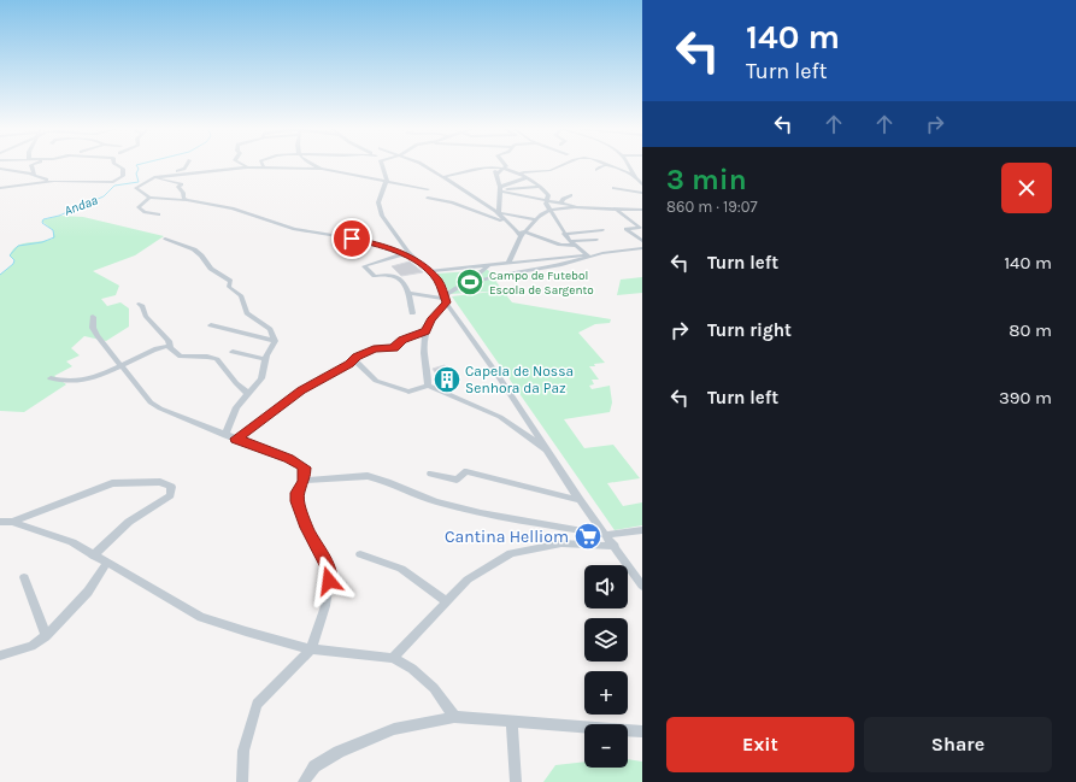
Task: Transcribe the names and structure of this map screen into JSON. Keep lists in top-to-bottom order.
{
  "water": ["Andaa"],
  "places": {
    "sports": ["Campo de Futebol Escola de Sargento"],
    "building": ["Capela de Nossa Senhora da Paz"],
    "supermarket": ["Cantina Helliom"]
  },
  "page": {
    "turn": ["140 m", "Turn left"],
    "heading": ["3 min", "860 m · 19:07"],
    "list": [
      {
        "name": "Turn left",
        "value": "140 m"
      },
      {
        "name": "Turn right",
        "value": "80 m"
      },
      {
        "name": "Turn left",
        "value": "390 m"
      }
    ],
    "map_buttons": ["+", "−"],
    "buttons": ["Exit", "Share"]
  }
}
